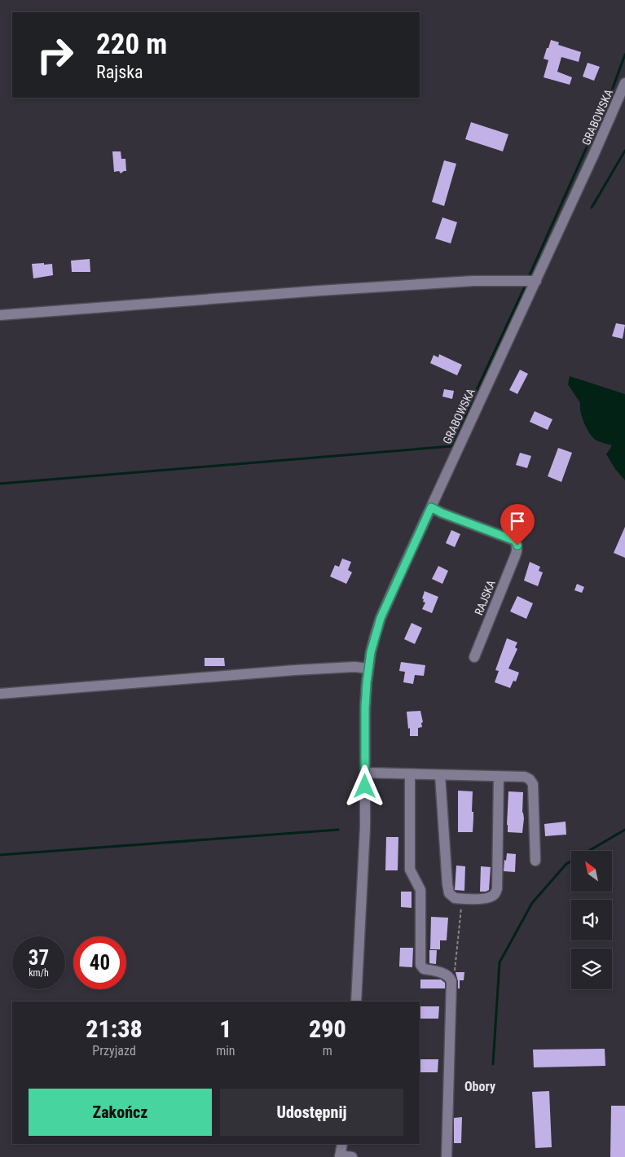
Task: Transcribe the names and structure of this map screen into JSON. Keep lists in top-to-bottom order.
{
  "streets": {
    "street": ["GRABOWSKA", "RAJSKA"]
  },
  "crossings": [
    ["GRABOWSKA", "RAJSKA"]
  ],
  "districts": ["Obory"],
  "north": "top left",
  "page": {
    "turn": ["220 m", "Rajska"],
    "speed": "37 km/h",
    "limit": "40",
    "eta": [
      "21:38",
      "Przyjazd",
      "1",
      "min",
      "290",
      "m"
    ],
    "buttons": ["Zakończ", "Udostępnij"]
  }
}
